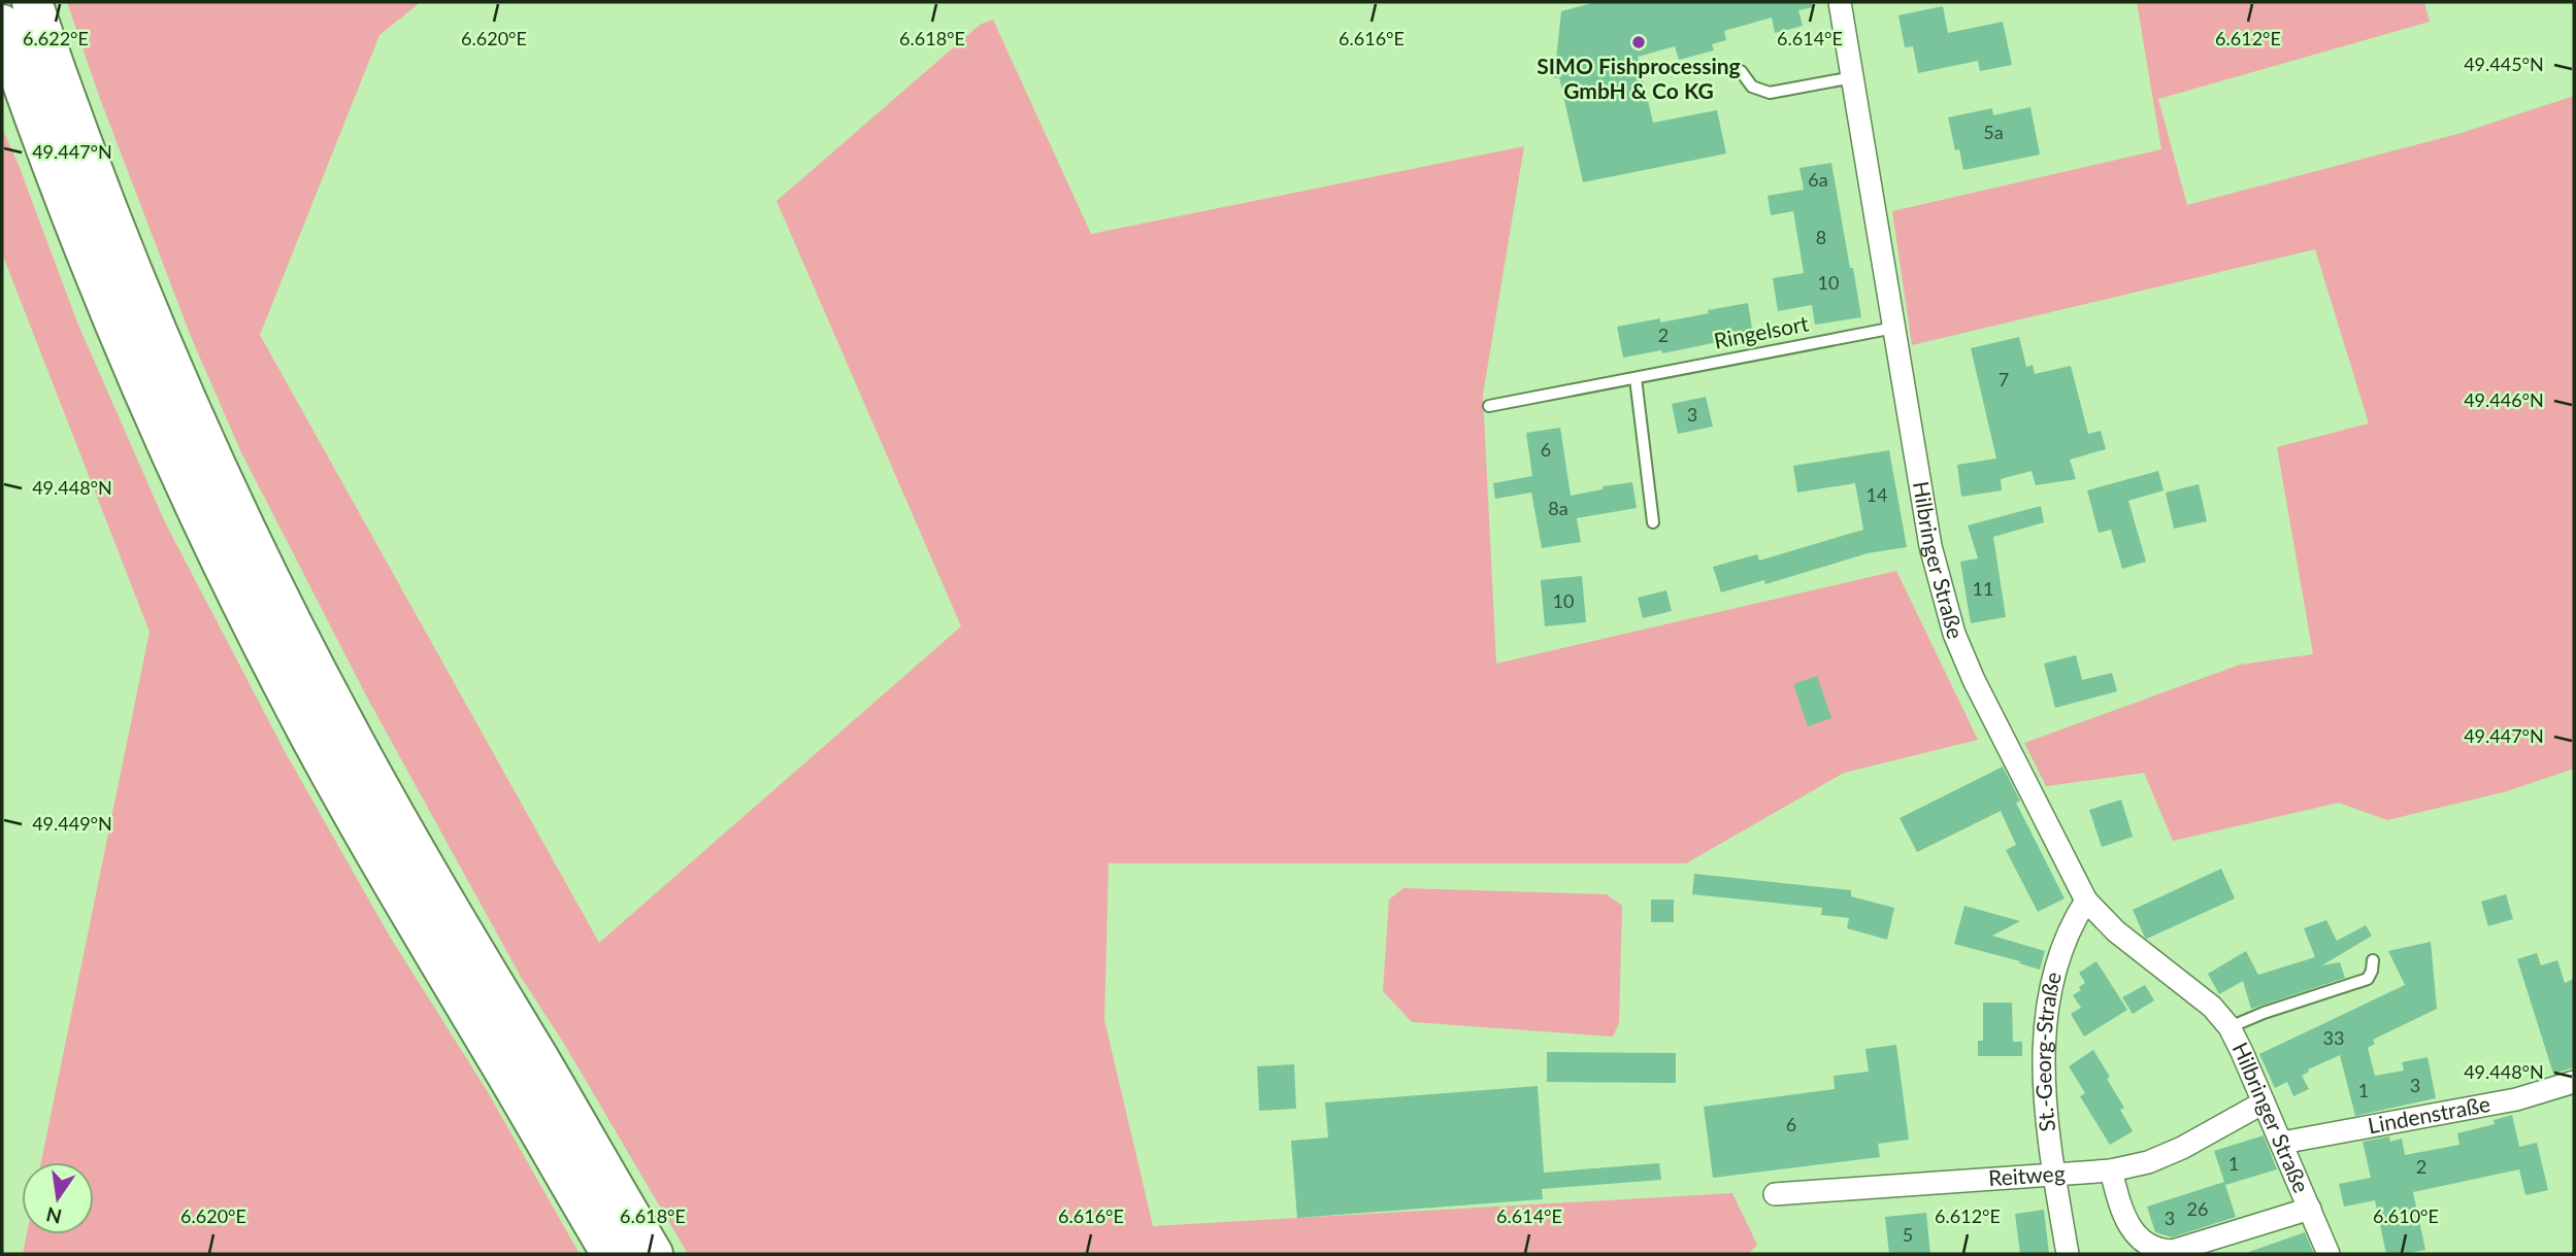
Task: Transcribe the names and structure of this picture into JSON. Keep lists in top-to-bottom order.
{
  "streets": {
    "street": [
      "Hilbringer Straße",
      "St.-Georg-Straße",
      "Lindenstraße",
      "Reitweg"
    ],
    "lane": ["Ringelsort"]
  },
  "crossings": [
    ["Ringelsort", "Hilbringer Straße"],
    ["Hilbringer Straße", "St.-Georg-Straße"],
    ["Hilbringer Straße", "Lindenstraße"],
    ["Hilbringer Straße", "Reitweg"],
    ["St.-Georg-Straße", "Reitweg"]
  ],
  "places": ["SIMO Fishprocessing GmbH & Co KG"],
  "house_numbers": [
    "5a",
    "6a",
    "8",
    "10",
    "2",
    "7",
    "3",
    "6",
    "14",
    "8a",
    "11",
    "10",
    "33",
    "3",
    "1",
    "6",
    "1",
    "2",
    "26",
    "3",
    "5"
  ],
  "north": "bottom",
  "coordinates": [
    "6.622°E",
    "6.620°E",
    "6.618°E",
    "6.616°E",
    "6.614°E",
    "6.612°E",
    "49.445°N",
    "49.447°N",
    "49.446°N",
    "49.448°N",
    "49.449°N",
    "6.610°E"
  ]
}
